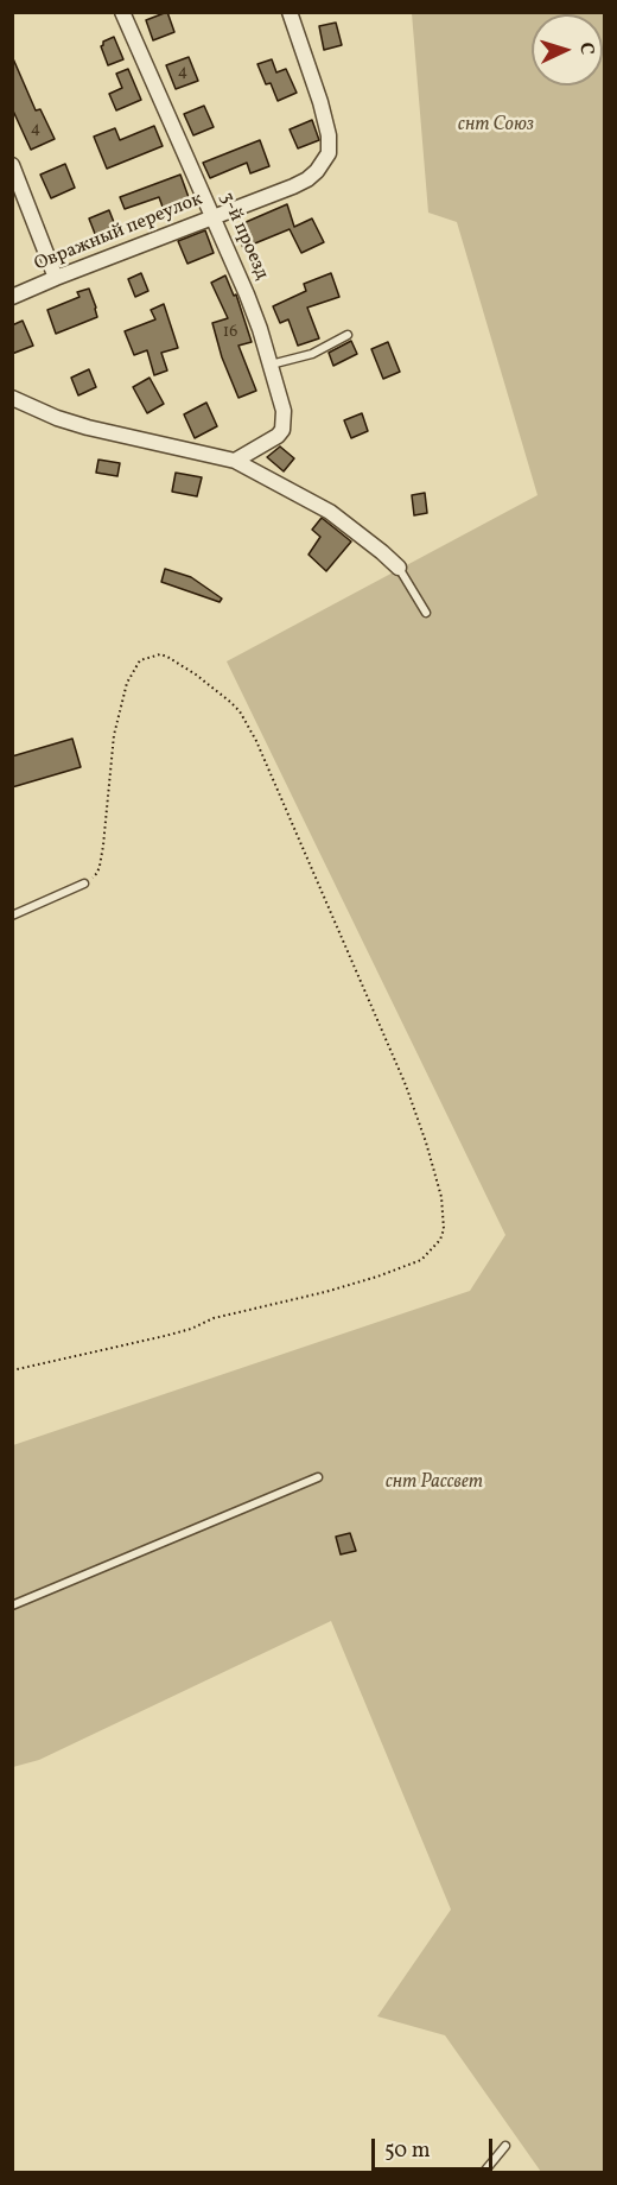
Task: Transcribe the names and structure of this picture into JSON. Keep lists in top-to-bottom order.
{
  "streets": {
    "street": ["Овражный переулок", "3-й проезд"]
  },
  "crossings": [
    ["Овражный переулок", "3-й проезд"]
  ],
  "parks": ["снт Союз", "снт Рассвет"],
  "house_numbers": ["4", "4", "16"],
  "scale_bar": "50 m",
  "north": "right"
}
